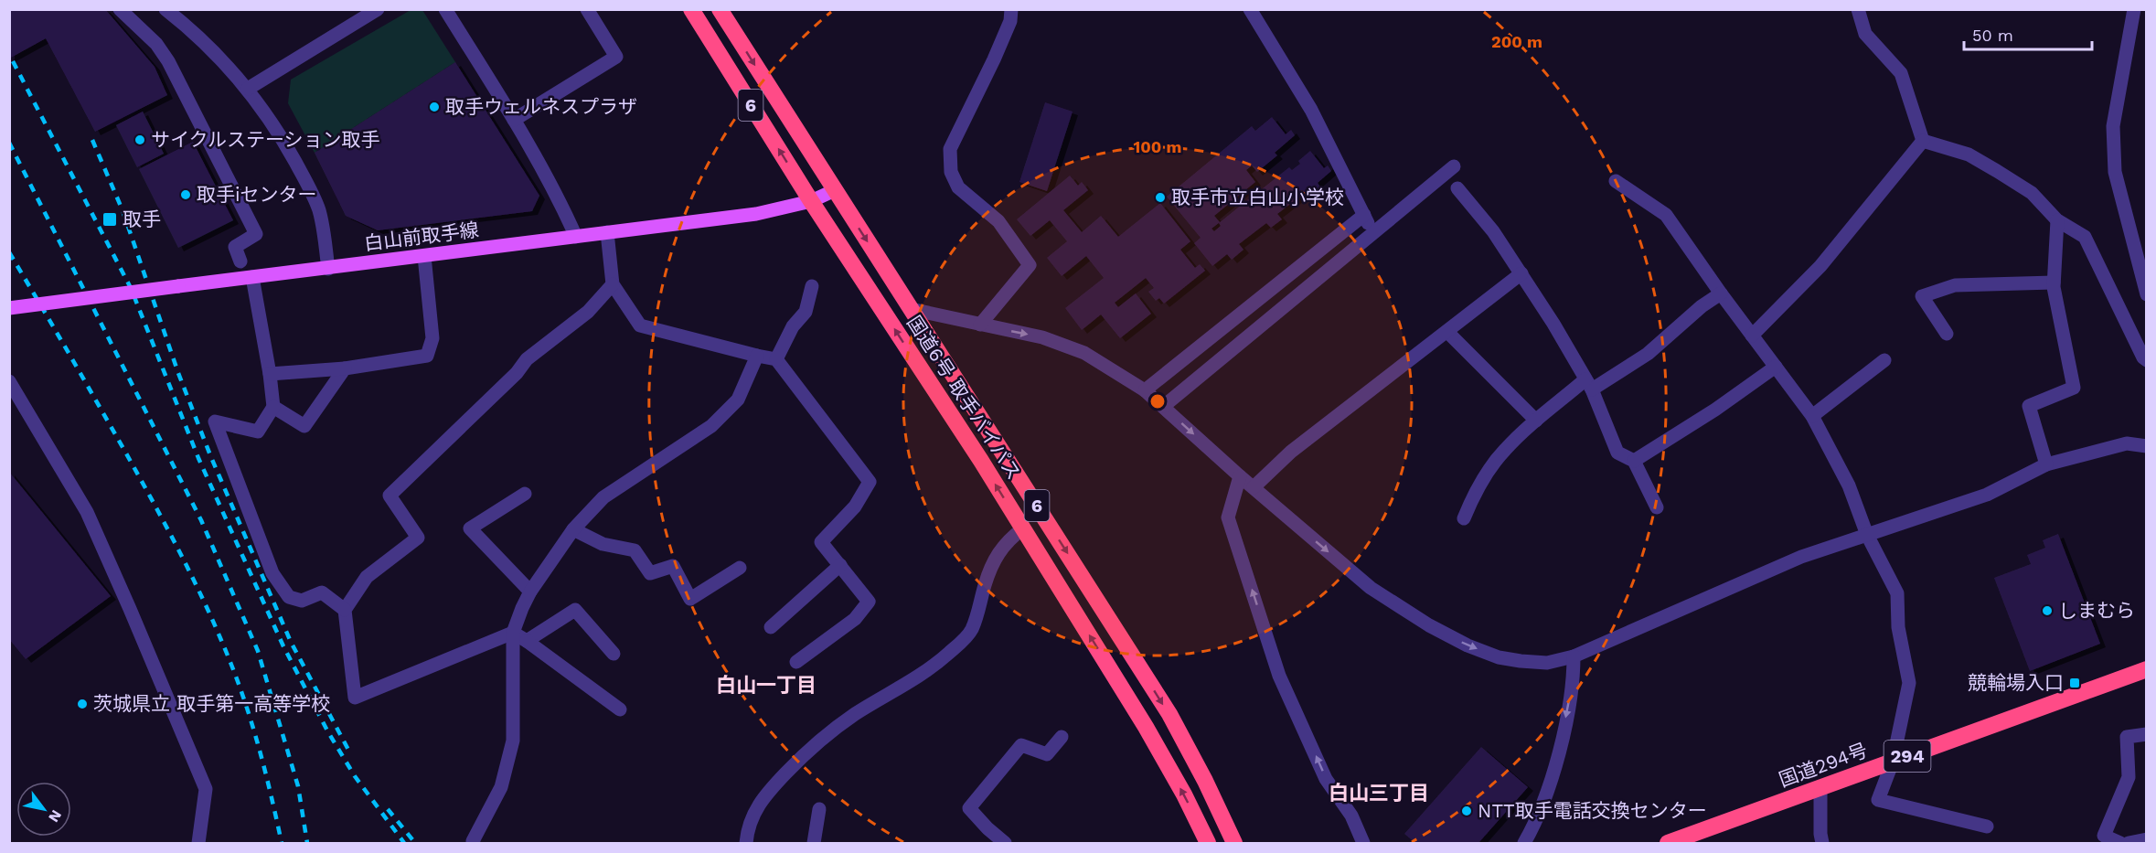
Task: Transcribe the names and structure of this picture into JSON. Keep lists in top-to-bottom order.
{
  "streets": {
    "highway": [
      "6",
      "国道6号 取手バイパス",
      "294",
      "国道294号"
    ],
    "main road": ["白山前取手線"]
  },
  "crossings": [
    ["白山前取手線", "国道6号 取手バイパス"]
  ],
  "districts": ["白山一丁目", "白山三丁目"],
  "places": {
    "other": [
      "取手ウェルネスプラザ",
      "サイクルステーション取手",
      "取手iセンター",
      "取手市立白山小学校",
      "しまむら",
      "茨城県立 取手第一高等学校",
      "NTT取手電話交換センター"
    ],
    "transit": ["取手", "競輪場入口"]
  },
  "scale_bar": "50 m",
  "north": "bottom right",
  "rings": ["200 m", "100 m"]
}
